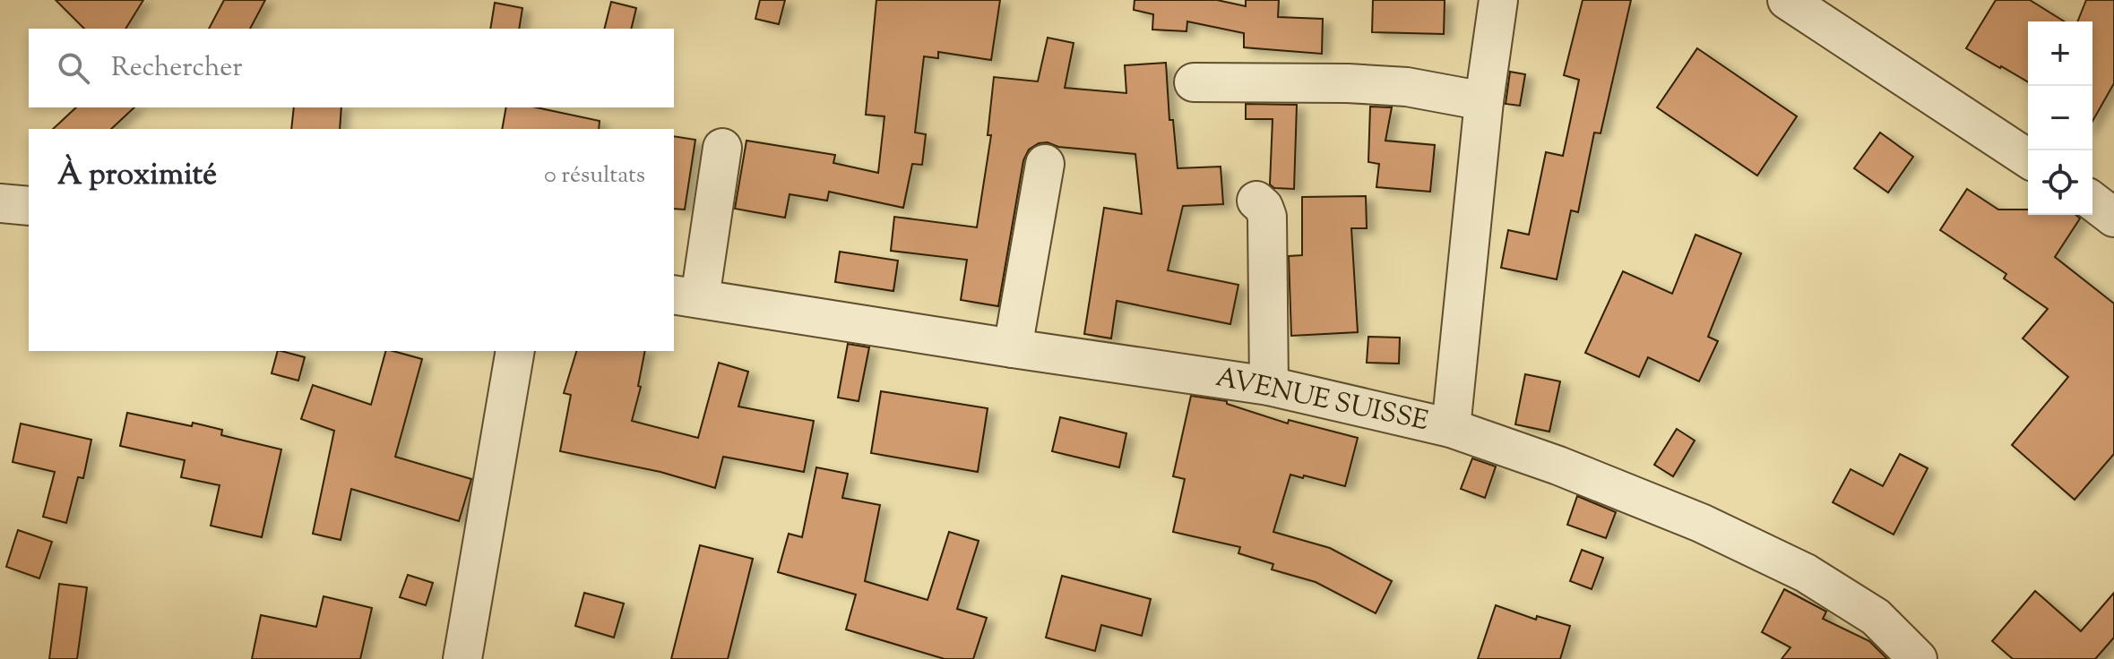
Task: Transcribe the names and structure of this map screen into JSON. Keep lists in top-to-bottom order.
{
  "streets": {
    "street": ["AVENUE SUISSE"]
  },
  "page": {
    "map_buttons": ["+", "−"],
    "search": "Rechercher",
    "heading": ["À proximité", "0 résultats"]
  }
}
